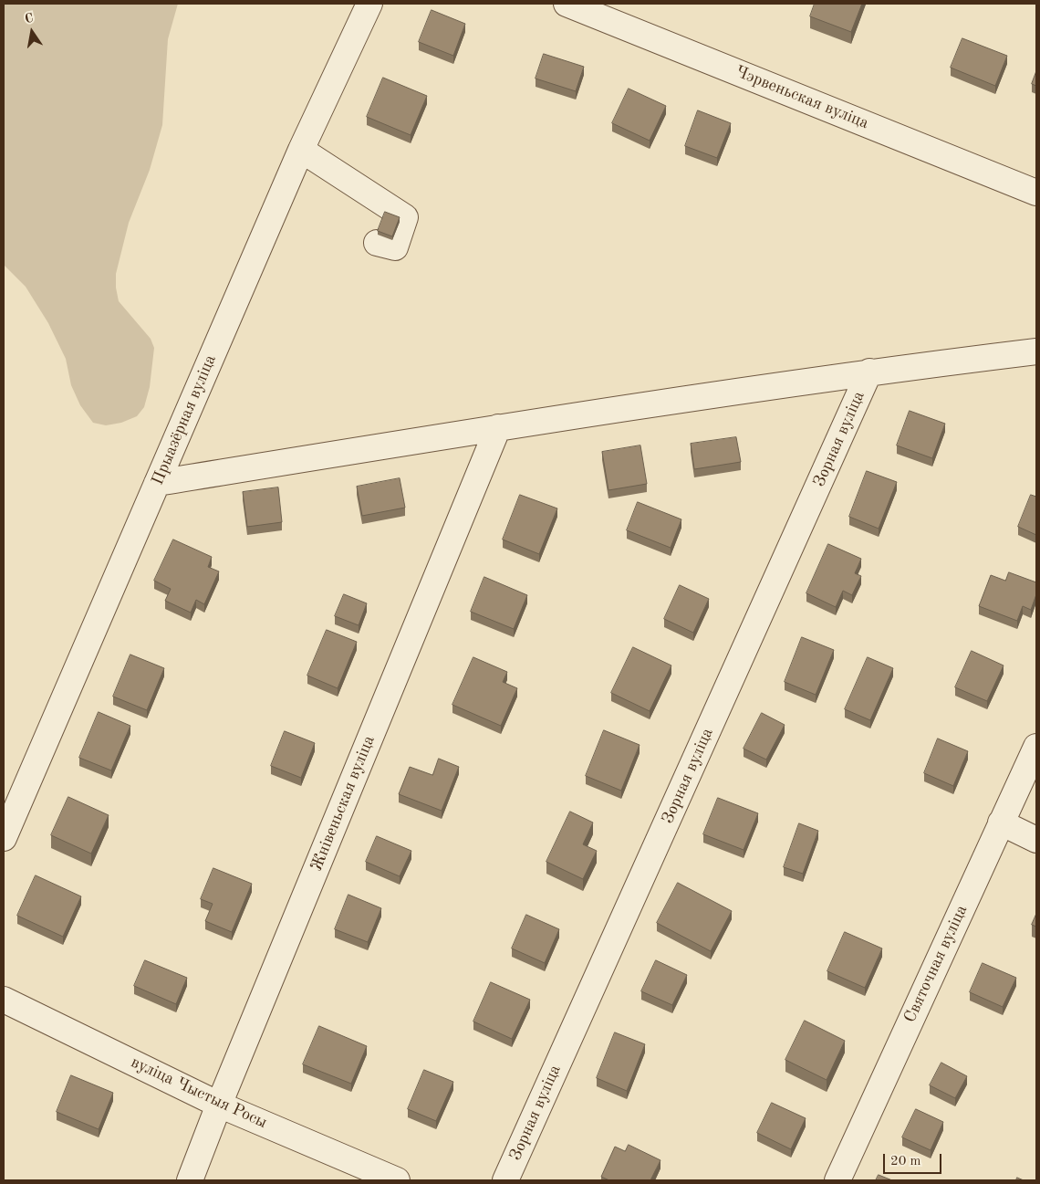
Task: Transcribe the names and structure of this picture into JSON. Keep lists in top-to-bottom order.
{
  "streets": {
    "street": [
      "Чэрвеньская вуліца",
      "Прыазёрная вуліца",
      "Зорная вуліца",
      "Жнівеньская вуліца",
      "Святочная вуліца",
      "вуліца Чыстыя Росы"
    ]
  },
  "crossings": [
    ["Жнівеньская вуліца", "вуліца Чыстыя Росы"]
  ],
  "scale_bar": "20 m",
  "north": "top"
}
